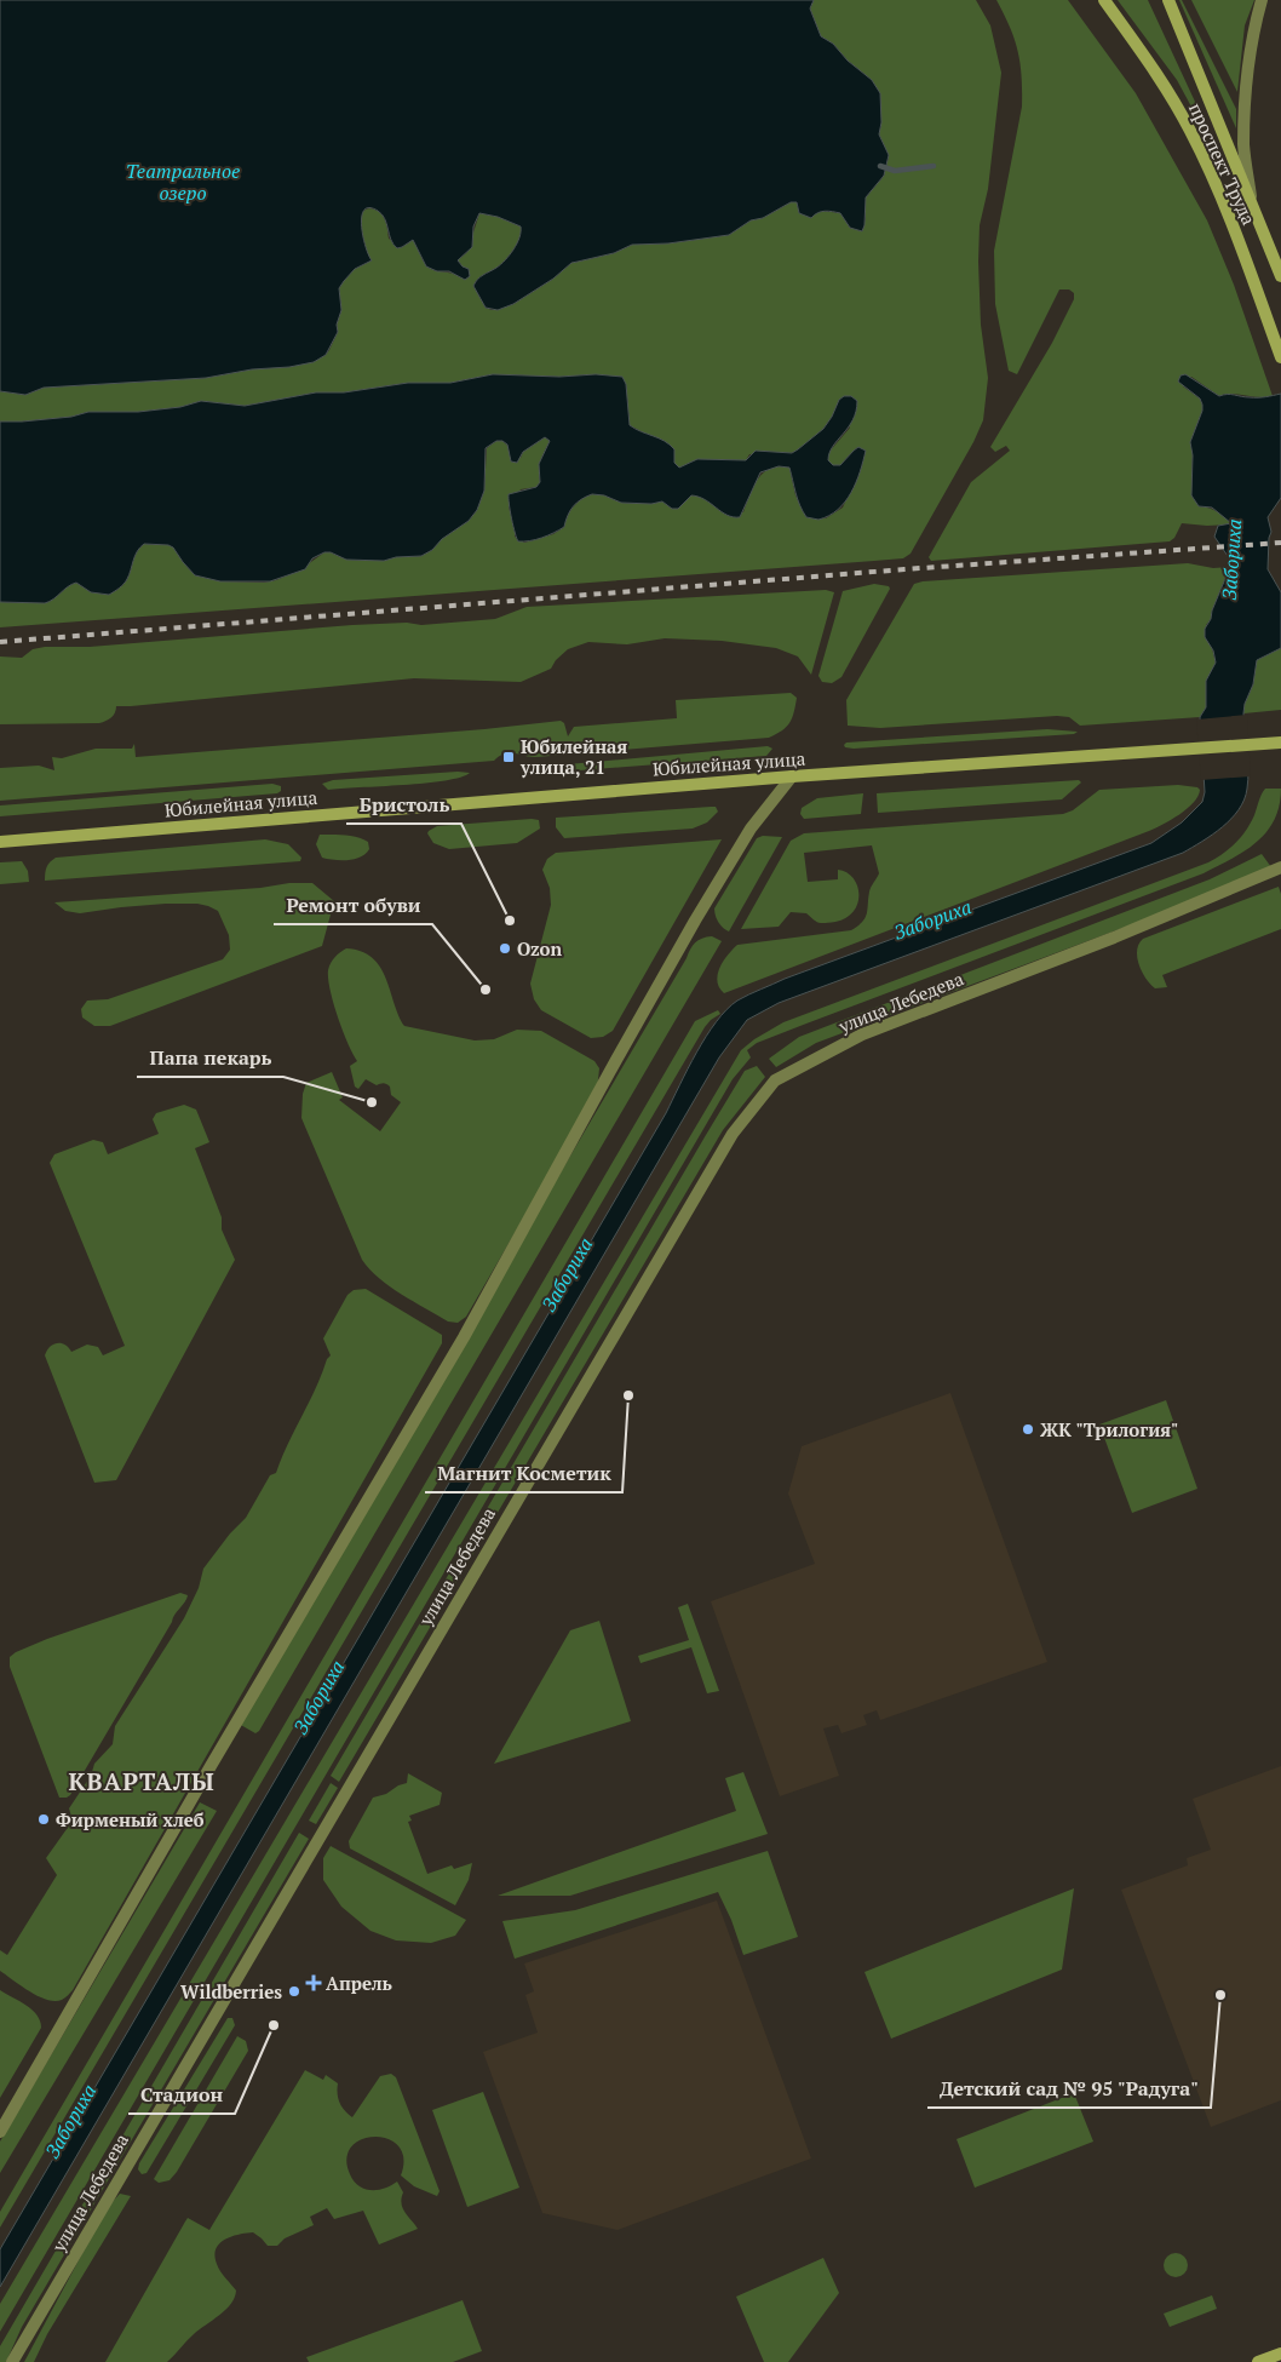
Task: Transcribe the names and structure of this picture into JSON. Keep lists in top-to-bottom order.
{
  "streets": {
    "main road": ["проспект Труда", "Юбилейная улица"],
    "street": ["улица Лебедева"]
  },
  "districts": ["КВАРТАЛЫ"],
  "water": ["Театральное озеро", "Забориха"],
  "places": {
    "transit": ["Юбилейная улица, 21"],
    "other": [
      "Бристоль",
      "Ozon",
      "Ремонт обуви",
      "Папа пекарь",
      "Магнит Косметик",
      "ЖК \"Трилогия\"",
      "Фирменый хлеб",
      "Wildberries",
      "Детский сад № 95 \"Радуга\"",
      "Стадион"
    ],
    "health": ["Апрель"]
  }
}
